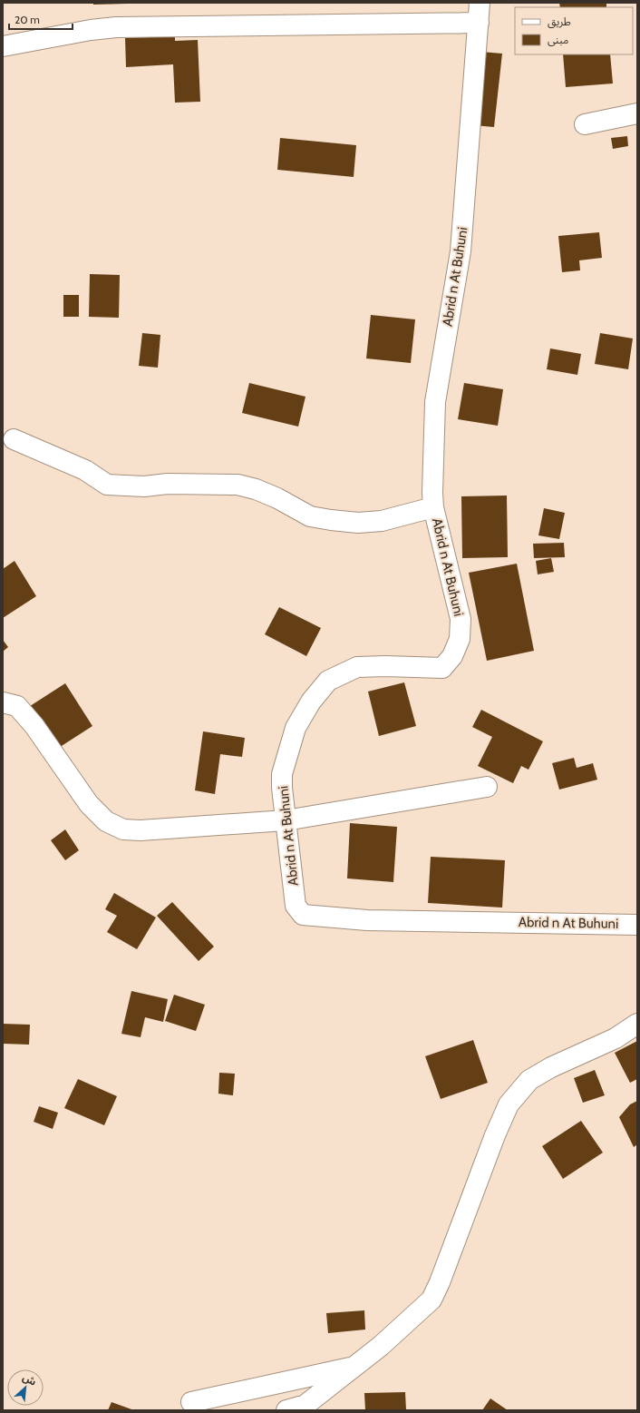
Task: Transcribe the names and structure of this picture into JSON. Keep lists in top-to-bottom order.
{
  "streets": {
    "street": ["Abrid n At Buhuni"]
  },
  "legend": ["طريق", "مبنى"],
  "scale_bar": "20 m",
  "north": "top right"
}
